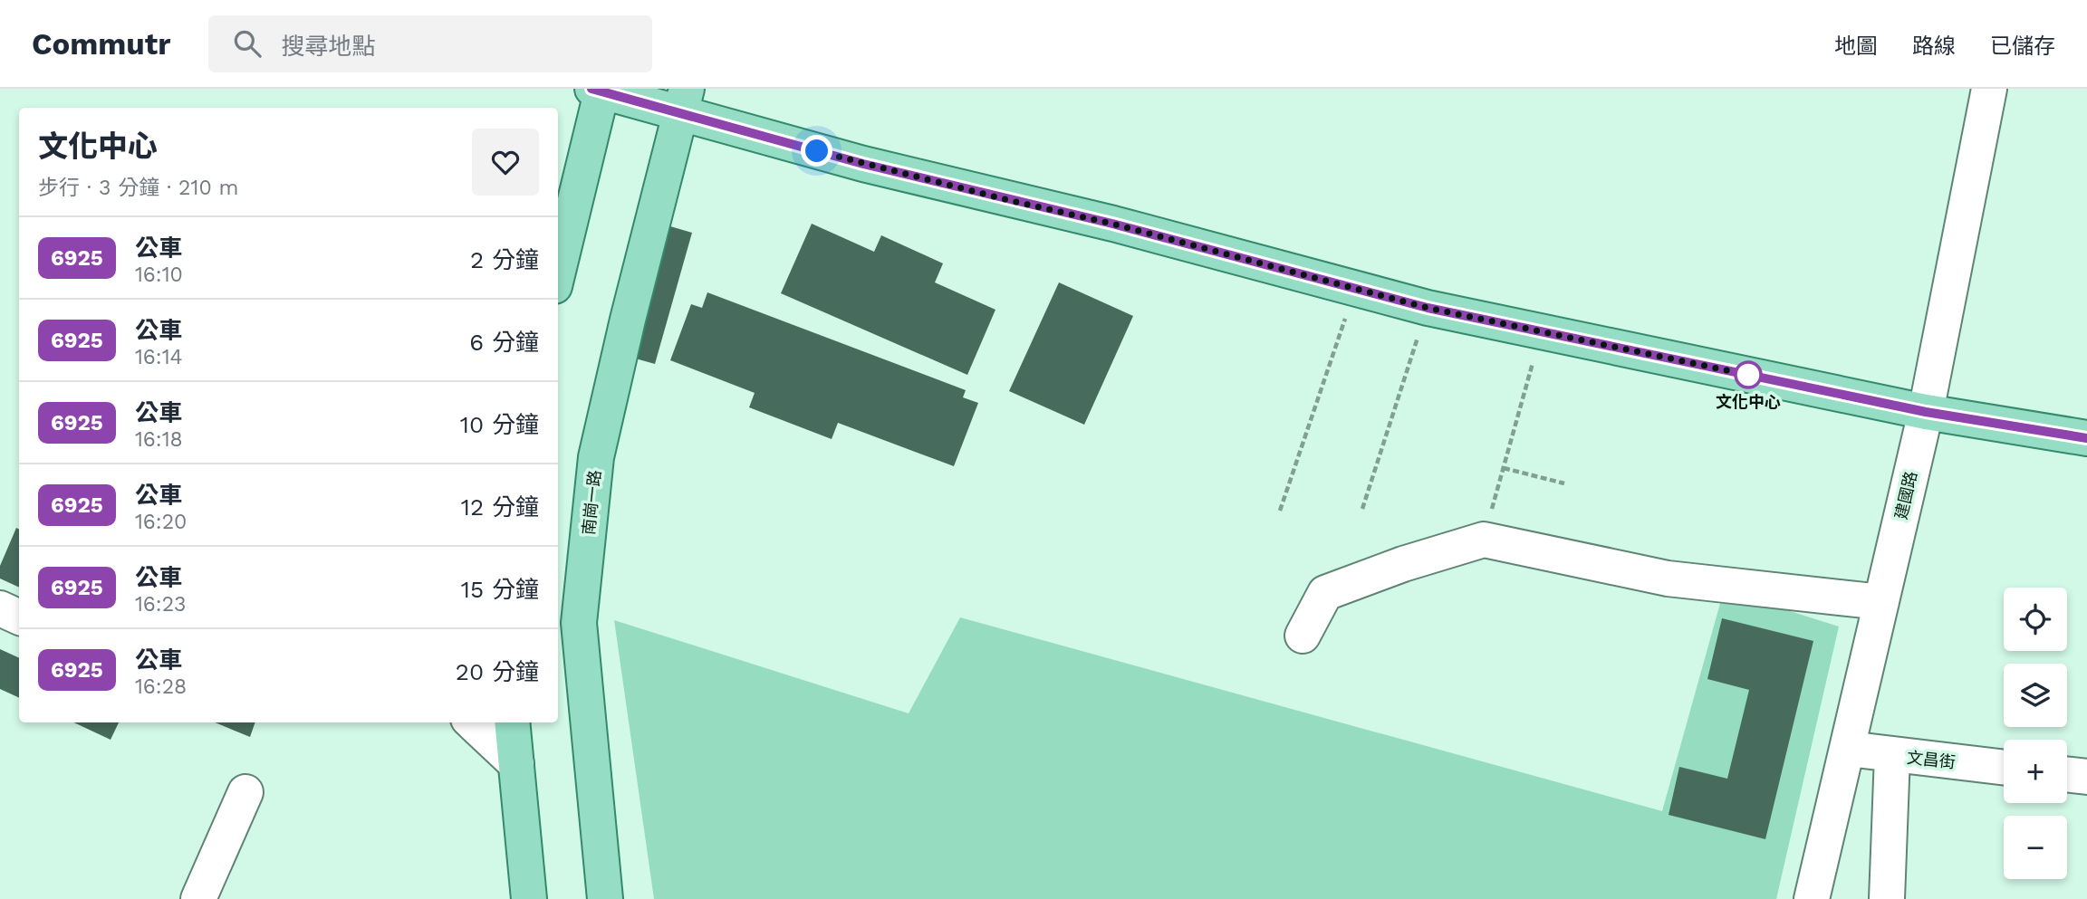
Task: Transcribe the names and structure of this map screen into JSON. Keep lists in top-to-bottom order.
{
  "streets": {
    "main road": ["南崗一路"],
    "street": ["建國路", "文昌街"]
  },
  "crossings": [
    ["建國路", "文昌街"]
  ],
  "places": ["文化中心"],
  "lines": ["bus line 6925"],
  "page": {
    "header": "Commutr",
    "search": "搜尋地點",
    "nav": ["地圖", "路線", "已儲存"],
    "heading": ["文化中心", "步行 · 3 分鐘 · 210 m"],
    "list": [
      {
        "mark": "6925",
        "name": "公車",
        "note": "16:10",
        "value": "2 分鐘"
      },
      {
        "mark": "6925",
        "name": "公車",
        "note": "16:14",
        "value": "6 分鐘"
      },
      {
        "mark": "6925",
        "name": "公車",
        "note": "16:18",
        "value": "10 分鐘"
      },
      {
        "mark": "6925",
        "name": "公車",
        "note": "16:20",
        "value": "12 分鐘"
      },
      {
        "mark": "6925",
        "name": "公車",
        "note": "16:23",
        "value": "15 分鐘"
      },
      {
        "mark": "6925",
        "name": "公車",
        "note": "16:28",
        "value": "20 分鐘"
      }
    ],
    "map_buttons": ["+", "−"]
  }
}
